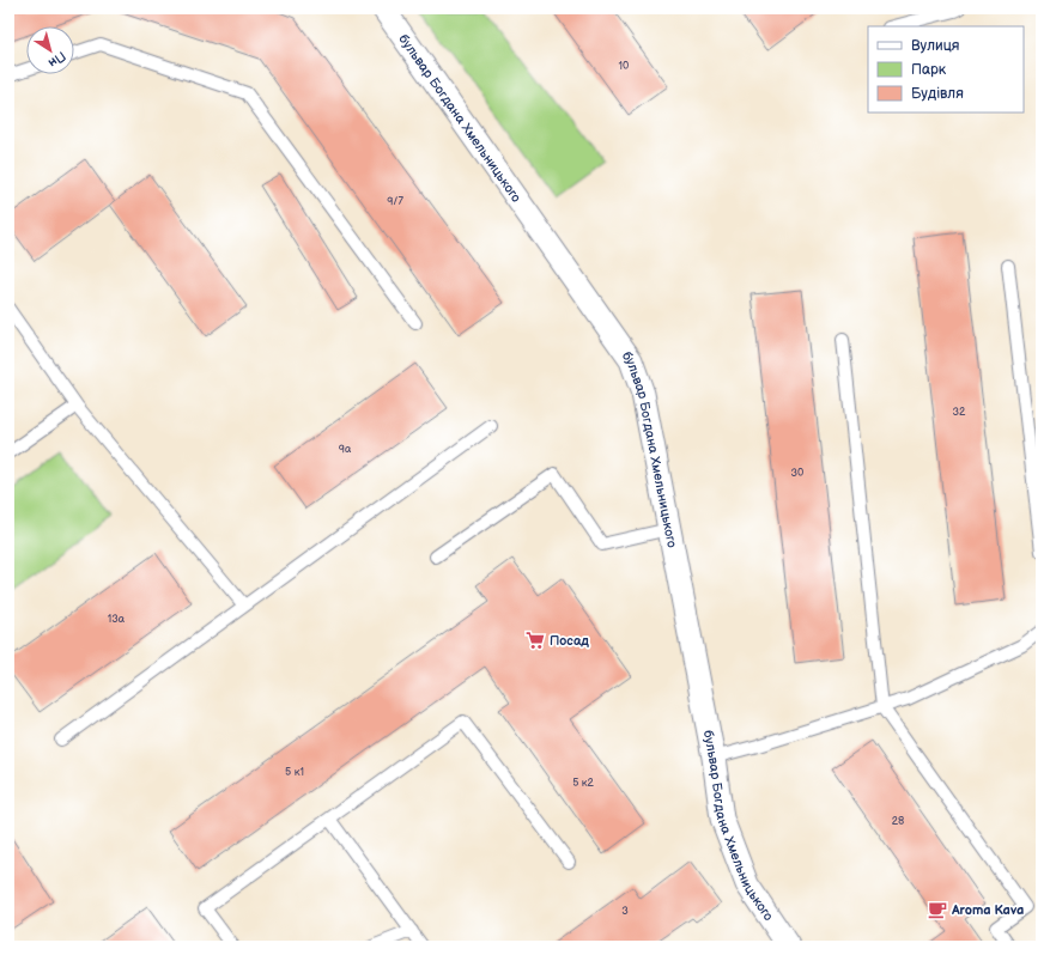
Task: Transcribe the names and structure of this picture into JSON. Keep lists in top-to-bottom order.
{
  "streets": {
    "street": ["бульвар Богдана Хмельницького"]
  },
  "places": {
    "supermarket": ["Посад"],
    "cafe": ["Aroma Kava"]
  },
  "house_numbers": [
    "10",
    "9/7",
    "32",
    "9а",
    "30",
    "13а",
    "5 к1",
    "5 к2",
    "28",
    "3"
  ],
  "legend": ["Вулиця", "Парк", "Будівля"],
  "north": "bottom right"
}
